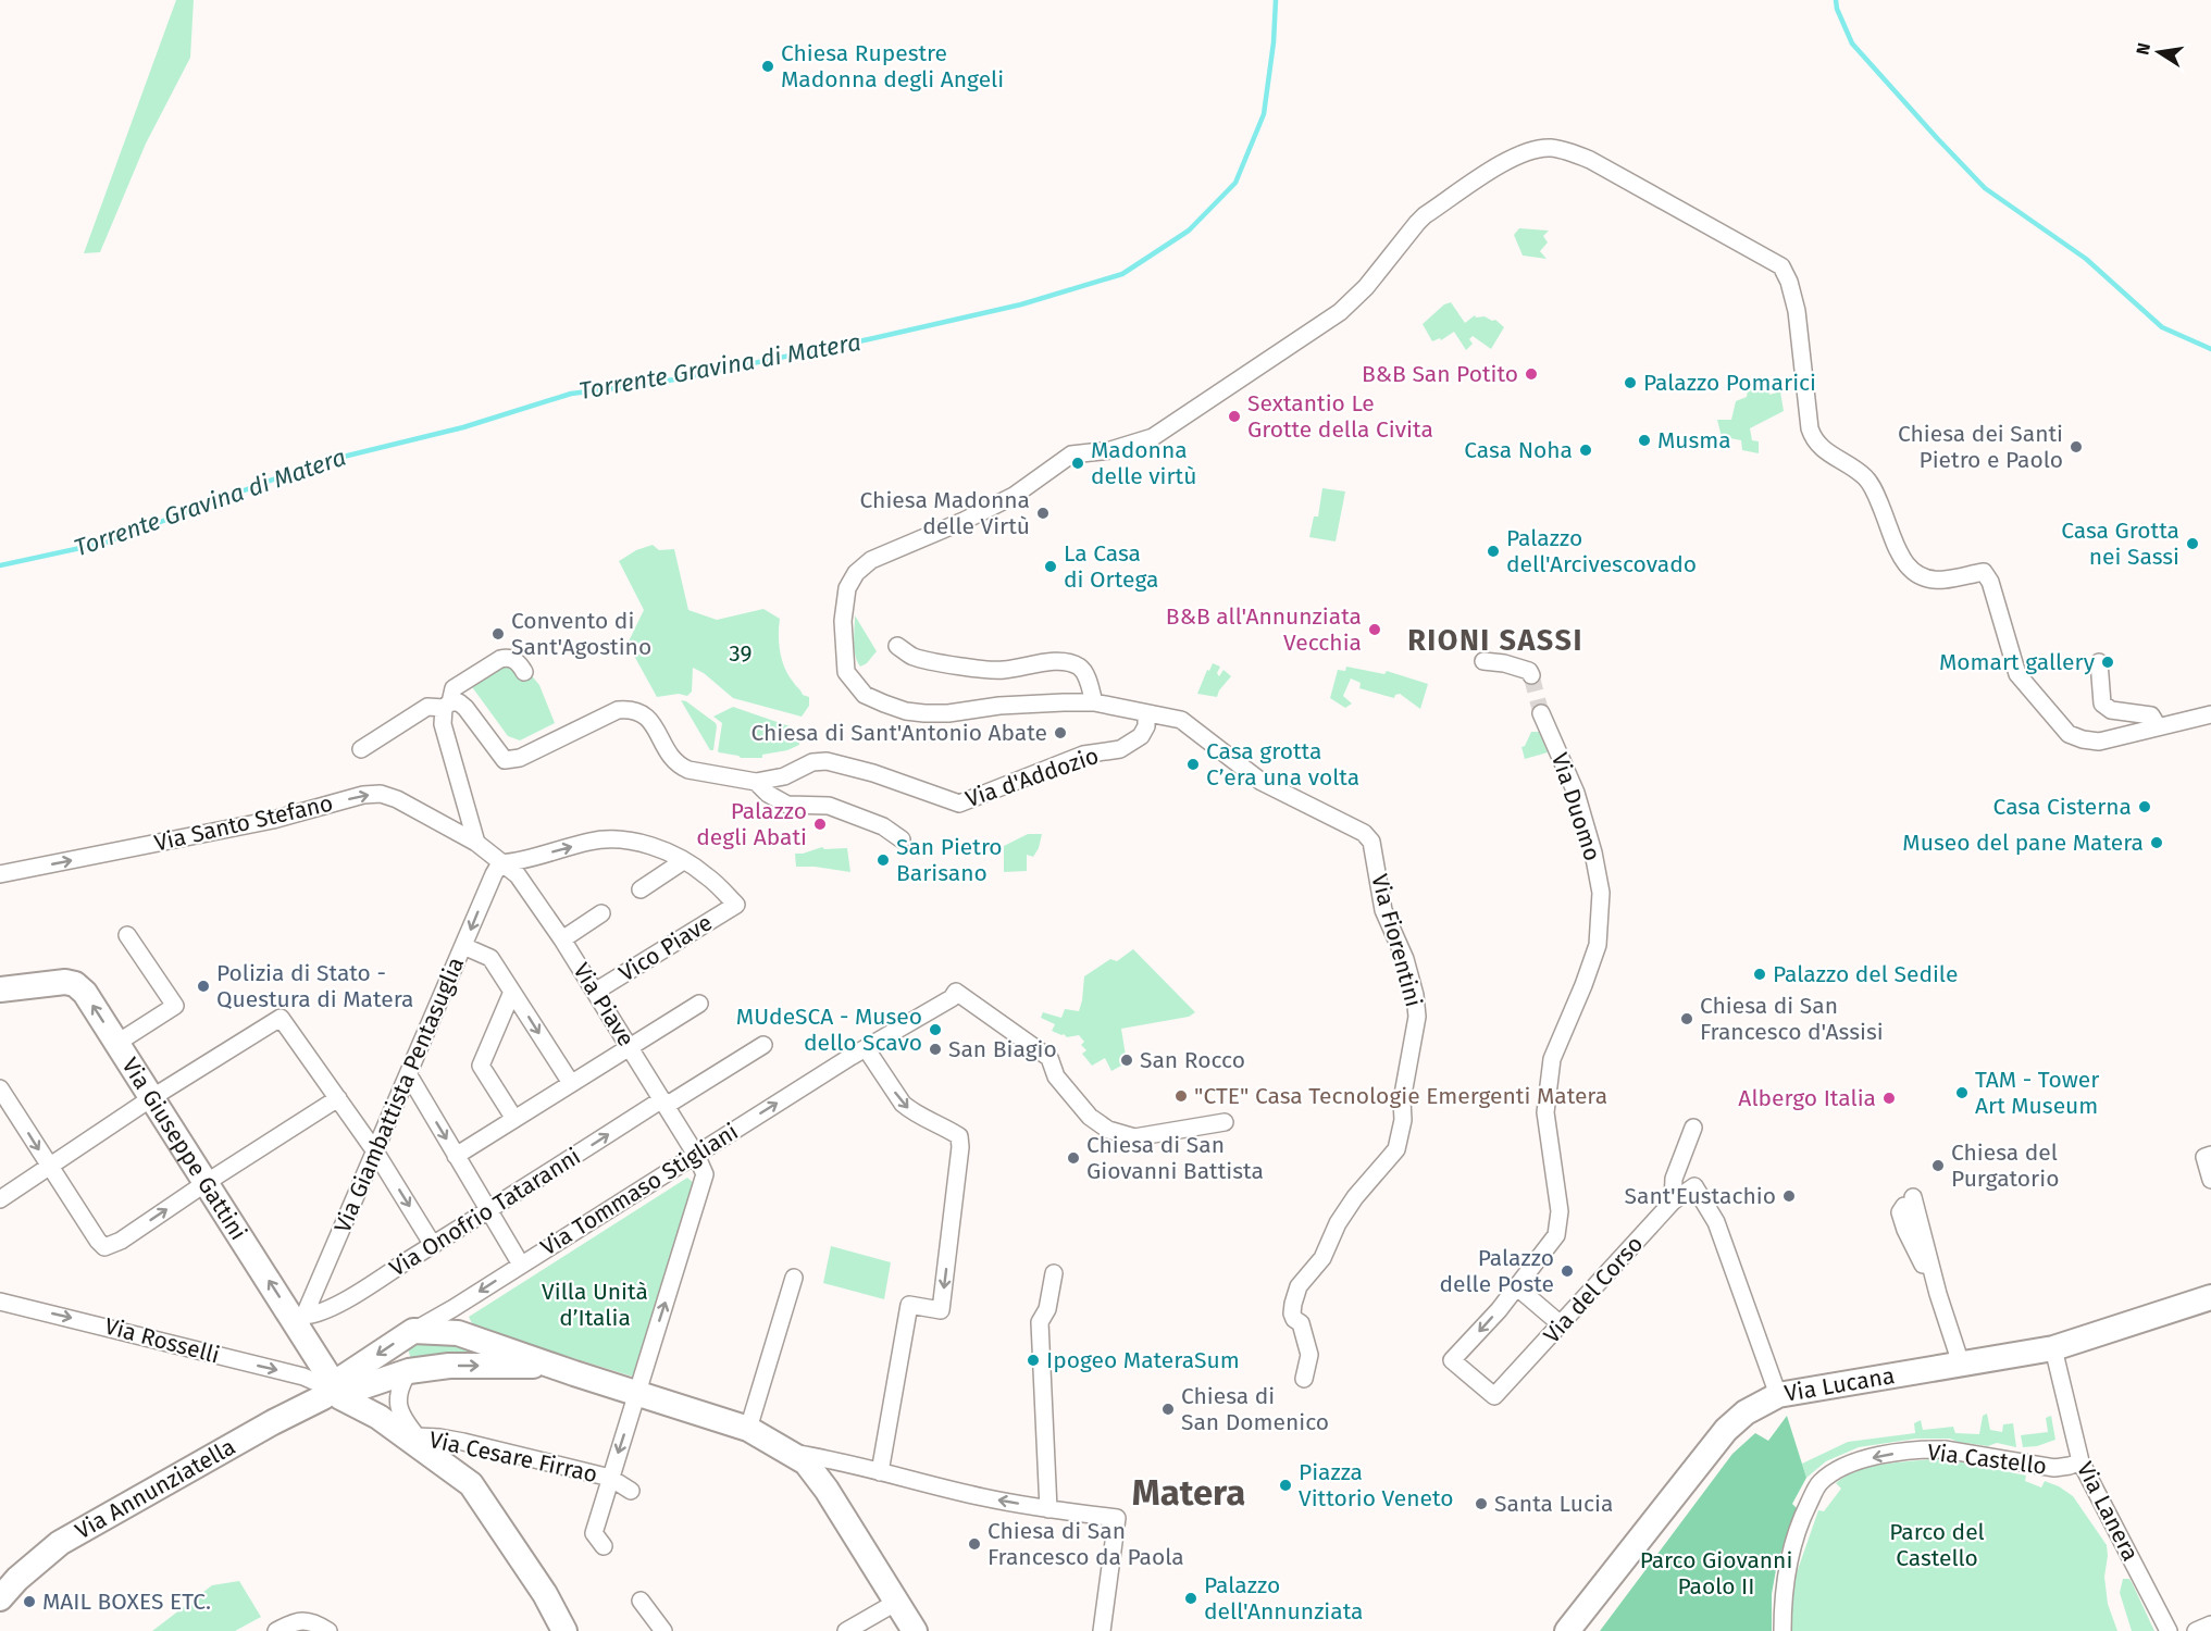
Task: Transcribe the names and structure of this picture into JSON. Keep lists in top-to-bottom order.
{
  "streets": {
    "street": [
      "Via d'Addozio",
      "Via Duomo",
      "Via Santo Stefano",
      "Via Fiorentini",
      "Vico Piave",
      "Via Piave",
      "Via Giambattista Pentasuglia",
      "Via Giuseppe Gattini",
      "Via Tommaso Stigliani",
      "Via Onofrio Tataranni",
      "Via del Corso",
      "Via Rosselli",
      "Via Lucana",
      "Via Cesare Firrao",
      "Via Castello",
      "Via Annunziatella",
      "Via Lanera"
    ]
  },
  "crossings": [
    ["Via d'Addozio", "Via Fiorentini"],
    ["Via Duomo", "Via del Corso"],
    ["Vico Piave", "Via Piave"],
    ["Via Piave", "Via Giambattista Pentasuglia"],
    ["Via Piave", "Via Tommaso Stigliani"],
    ["Via Piave", "Via Onofrio Tataranni"],
    ["Via Giambattista Pentasuglia", "Via Giuseppe Gattini"],
    ["Via Giambattista Pentasuglia", "Via Onofrio Tataranni"],
    ["Via Giuseppe Gattini", "Via Onofrio Tataranni"],
    ["Via Giuseppe Gattini", "Via Rosselli"],
    ["Via Giuseppe Gattini", "Via Annunziatella"],
    ["Via del Corso", "Via Lucana"],
    ["Via Rosselli", "Via Annunziatella"],
    ["Via Lucana", "Via Lanera"],
    ["Via Castello", "Via Lanera"]
  ],
  "one_way": ["Via Santo Stefano", "Via Rosselli", "Via Castello"],
  "districts": ["RIONI SASSI", "Matera"],
  "water": ["Torrente Gravina di Matera"],
  "parks": [
    "39",
    "Villa Unità d’Italia",
    "Parco del Castello",
    "Parco Giovanni Paolo II"
  ],
  "places": [
    "Chiesa Rupestre Madonna degli Angeli",
    "B&B San Potito",
    "Palazzo Pomarici",
    "Sextantio Le Grotte della Civita",
    "Musma",
    "Chiesa dei Santi Pietro e Paolo",
    "Casa Noha",
    "Madonna delle virtù",
    "Chiesa Madonna delle Virtù",
    "Casa Grotta nei Sassi",
    "Palazzo dell'Arcivescovado",
    "La Casa di Ortega",
    "B&B all'Annunziata Vecchia",
    "Convento di Sant'Agostino",
    "Momart gallery",
    "Chiesa di Sant'Antonio Abate",
    "Casa grotta C’era una volta",
    "Casa Cisterna",
    "Palazzo degli Abati",
    "Museo del pane Matera",
    "San Pietro Barisano",
    "Palazzo del Sedile",
    "Polizia di Stato - Questura di Matera",
    "Chiesa di San Francesco d'Assisi",
    "MUdeSCA - Museo dello Scavo",
    "San Biagio",
    "San Rocco",
    "TAM - Tower Art Museum",
    "\"CTE\" Casa Tecnologie Emergenti Matera",
    "Albergo Italia",
    "Chiesa di San Giovanni Battista",
    "Chiesa del Purgatorio",
    "Sant'Eustachio",
    "Palazzo delle Poste",
    "Ipogeo MateraSum",
    "Chiesa di San Domenico",
    "Piazza Vittorio Veneto",
    "Santa Lucia",
    "Chiesa di San Francesco da Paola",
    "Palazzo dell'Annunziata",
    "MAIL BOXES ETC."
  ],
  "north": "left"
}
